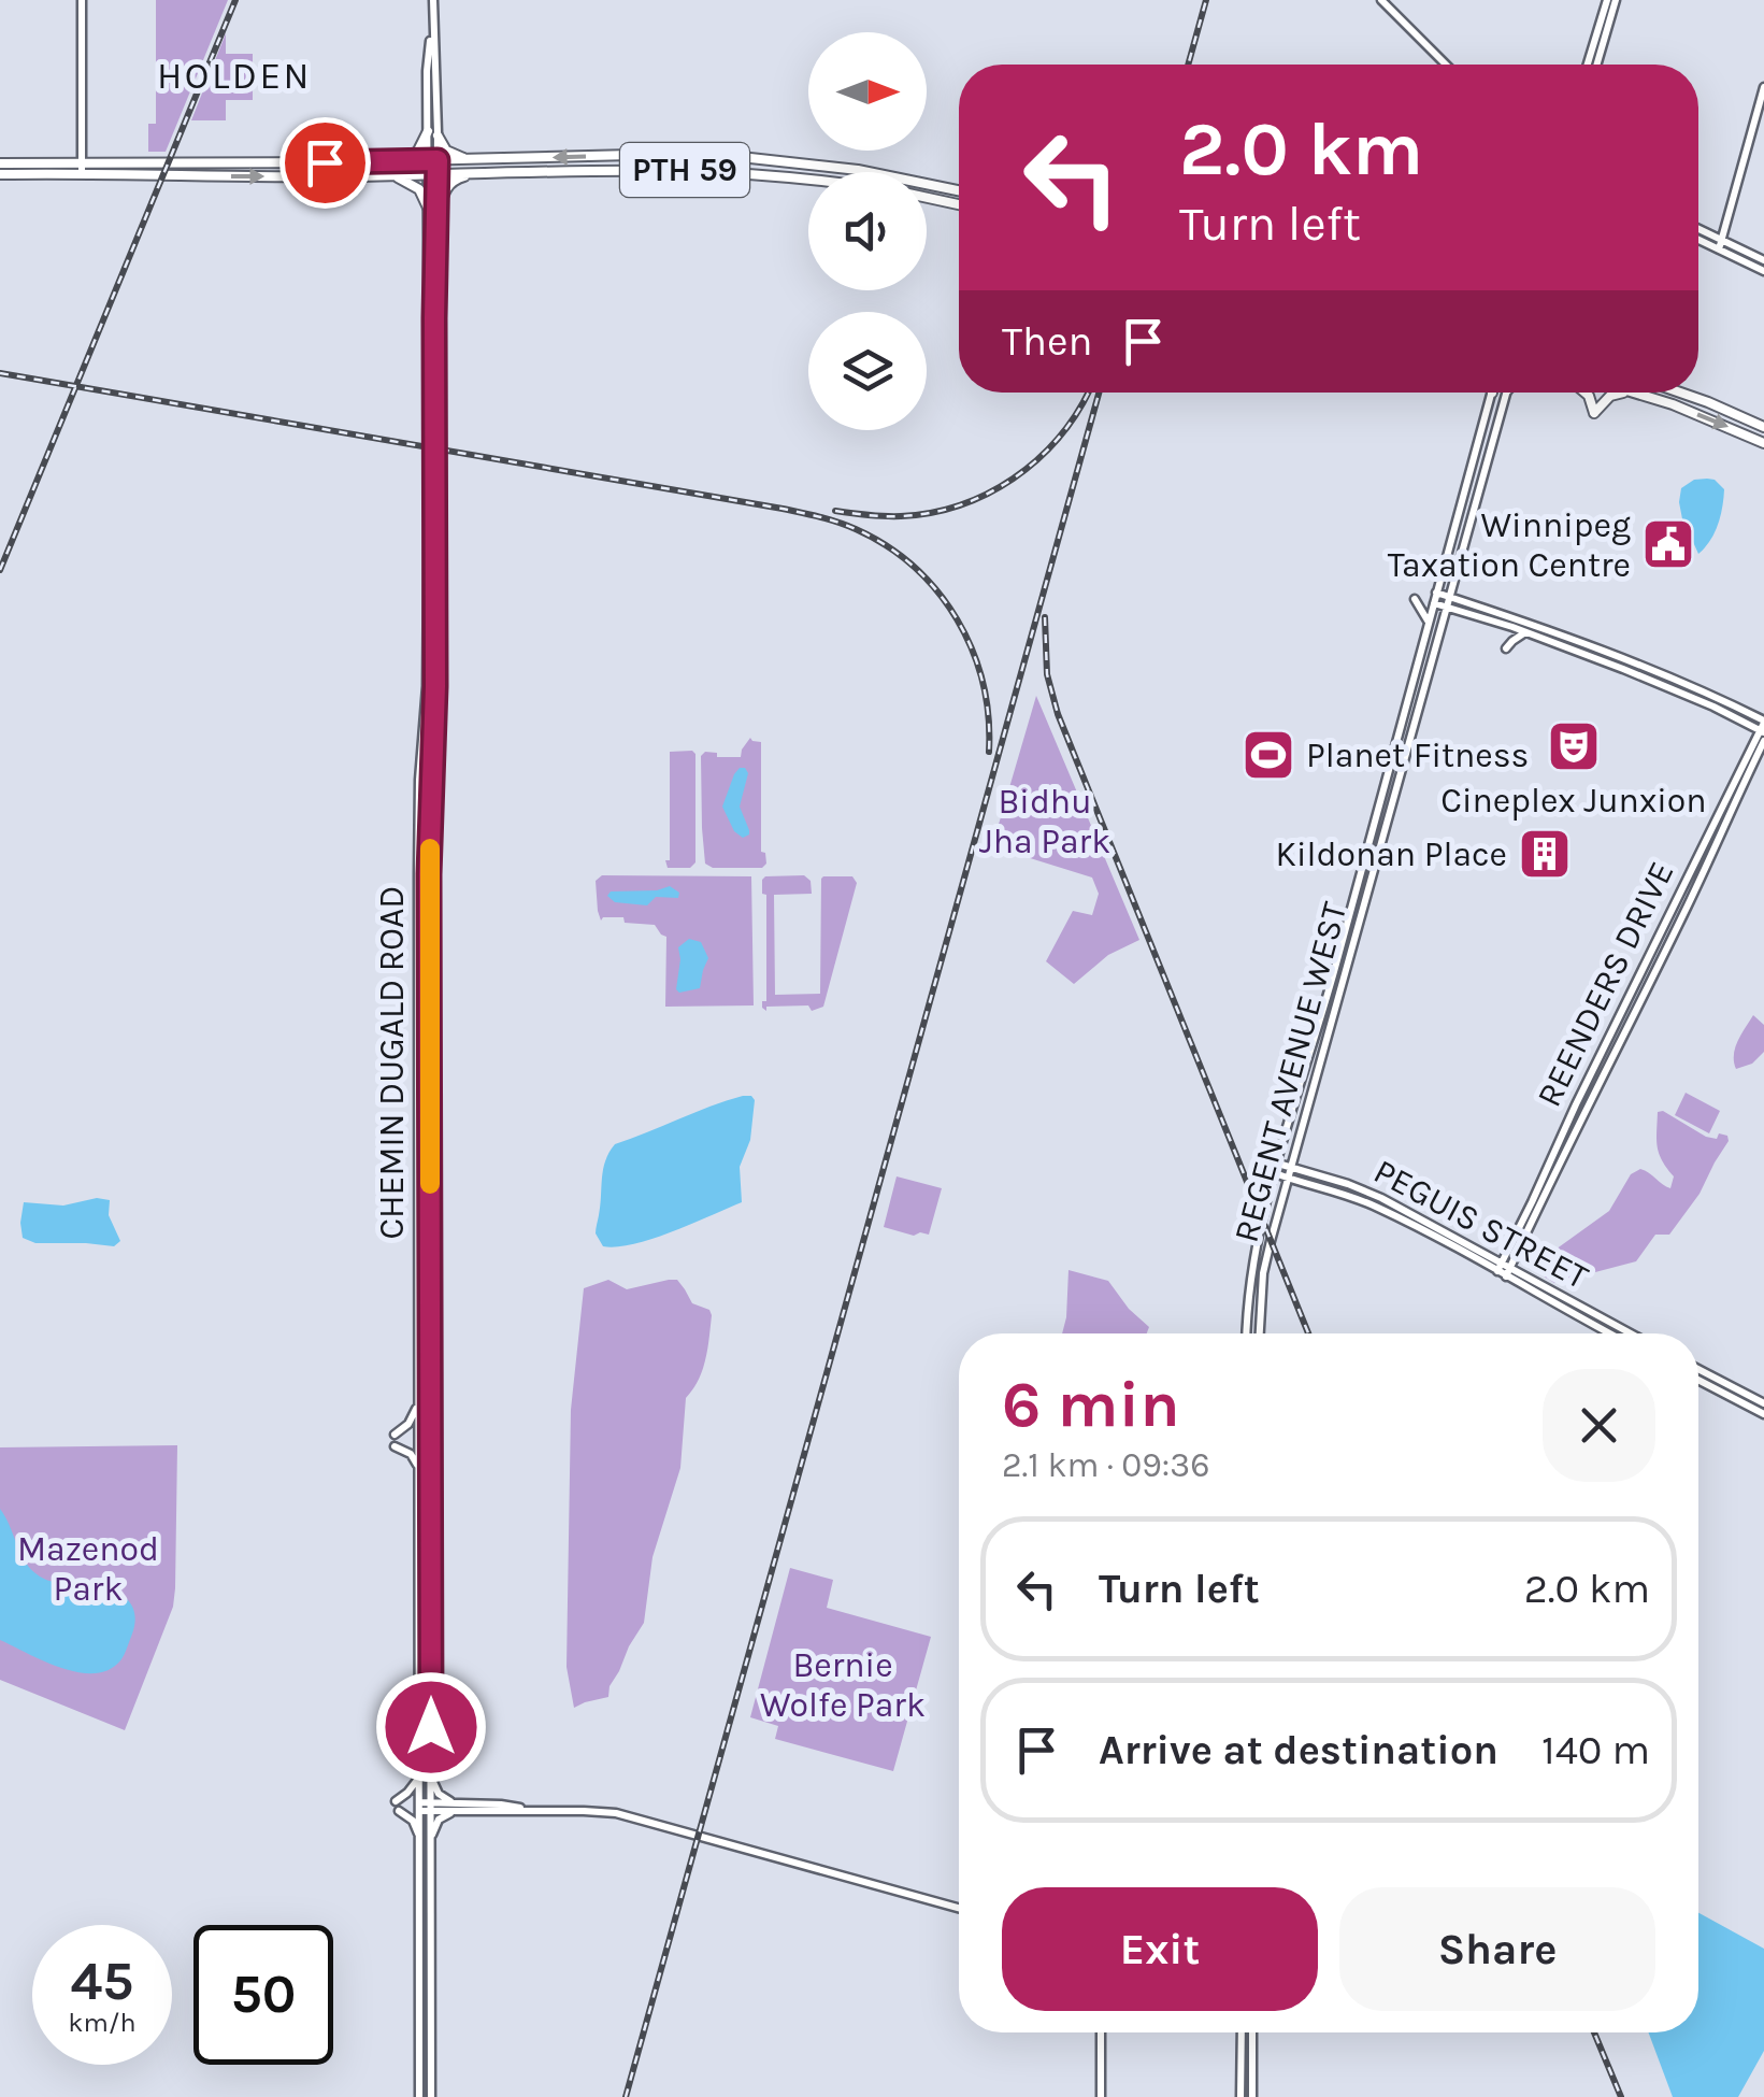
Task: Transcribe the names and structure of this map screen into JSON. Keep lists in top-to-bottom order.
{
  "streets": {
    "main road": [
      "PTH 59",
      "REENDERS DRIVE",
      "CHEMIN DUGALD ROAD",
      "REGENT AVENUE WEST",
      "PEGUIS STREET"
    ]
  },
  "crossings": [
    ["PTH 59", "CHEMIN DUGALD ROAD"],
    ["REENDERS DRIVE", "PEGUIS STREET"],
    ["REGENT AVENUE WEST", "PEGUIS STREET"]
  ],
  "districts": ["HOLDEN"],
  "parks": ["Bidhu Jha Park", "Mazenod Park", "Bernie Wolfe Park"],
  "places": {
    "public building": ["Winnipeg Taxation Centre"],
    "theatre": ["Cineplex Junxion"],
    "sports": ["Planet Fitness"],
    "building": ["Kildonan Place"]
  },
  "north": "right",
  "page": {
    "turn": ["2.0 km", "Turn left"],
    "then": "Then",
    "heading": ["6 min", "2.1 km · 09:36"],
    "list": [
      {
        "name": "Turn left",
        "value": "2.0 km"
      },
      {
        "name": "Arrive at destination",
        "value": "140 m"
      }
    ],
    "buttons": ["Exit", "Share"],
    "speed": "45 km/h",
    "limit": "50"
  }
}
